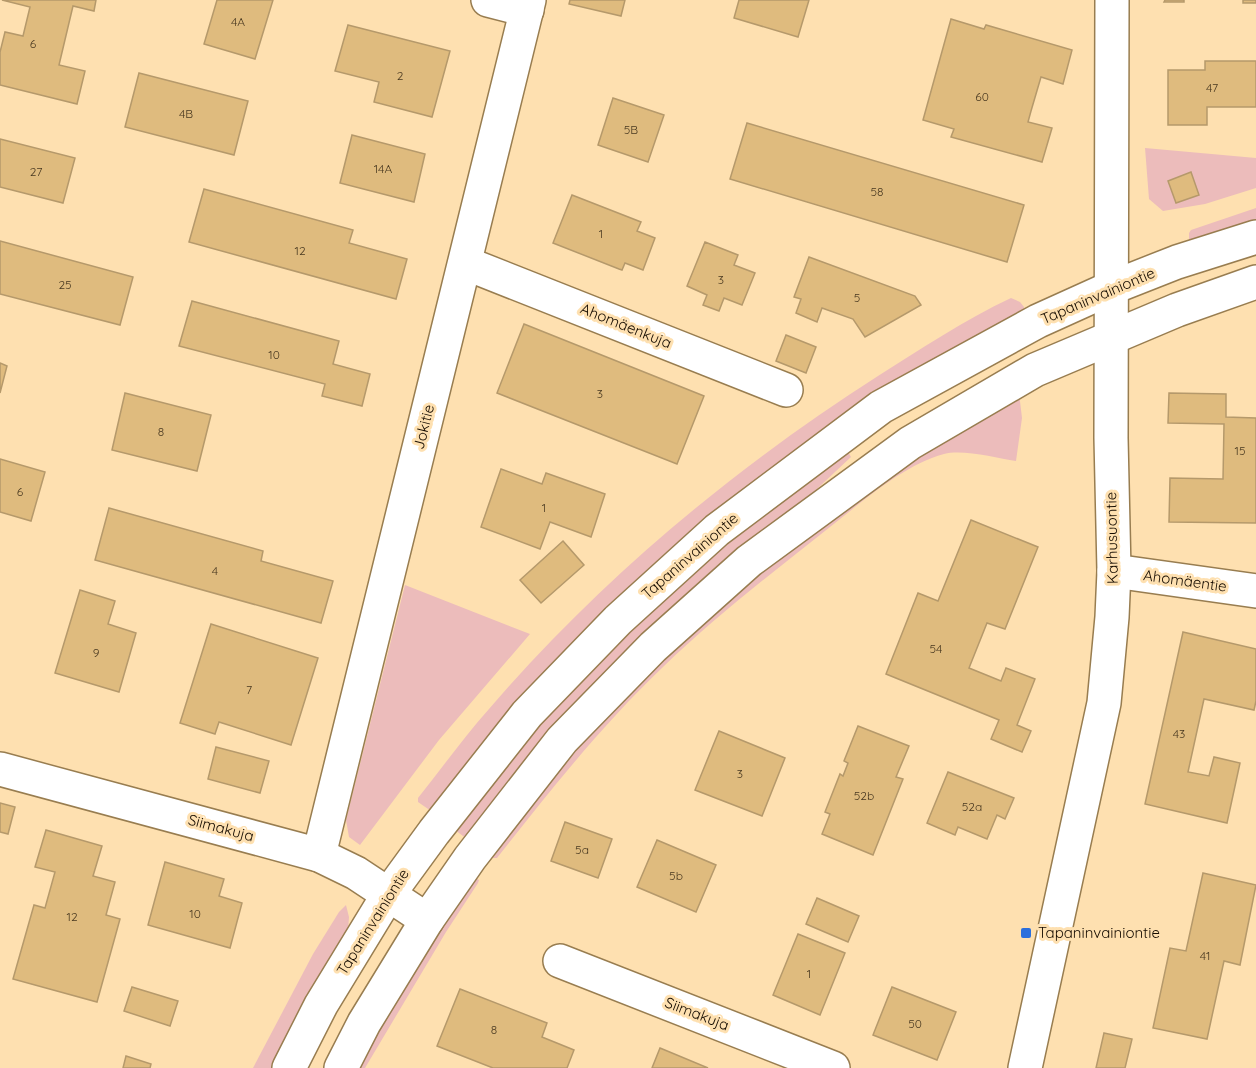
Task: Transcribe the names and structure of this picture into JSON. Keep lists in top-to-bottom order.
{
  "streets": {
    "street": [
      "Tapaninvainiontie",
      "Ahomäenkuja",
      "Jokitie",
      "Karhusuontie",
      "Ahomäentie",
      "Siimakuja"
    ]
  },
  "crossings": [
    ["Tapaninvainiontie", "Karhusuontie"],
    ["Tapaninvainiontie", "Siimakuja"],
    ["Ahomäenkuja", "Jokitie"],
    ["Jokitie", "Siimakuja"],
    ["Karhusuontie", "Ahomäentie"]
  ],
  "places": {
    "transit": ["Tapaninvainiontie"]
  },
  "house_numbers": [
    "4A",
    "6",
    "2",
    "47",
    "60",
    "4B",
    "5B",
    "14A",
    "27",
    "58",
    "1",
    "12",
    "3",
    "25",
    "5",
    "10",
    "3",
    "8",
    "15",
    "6",
    "1",
    "4",
    "54",
    "9",
    "7",
    "43",
    "3",
    "52b",
    "52a",
    "5a",
    "5b",
    "10",
    "12",
    "41",
    "1",
    "50",
    "8"
  ]
}
